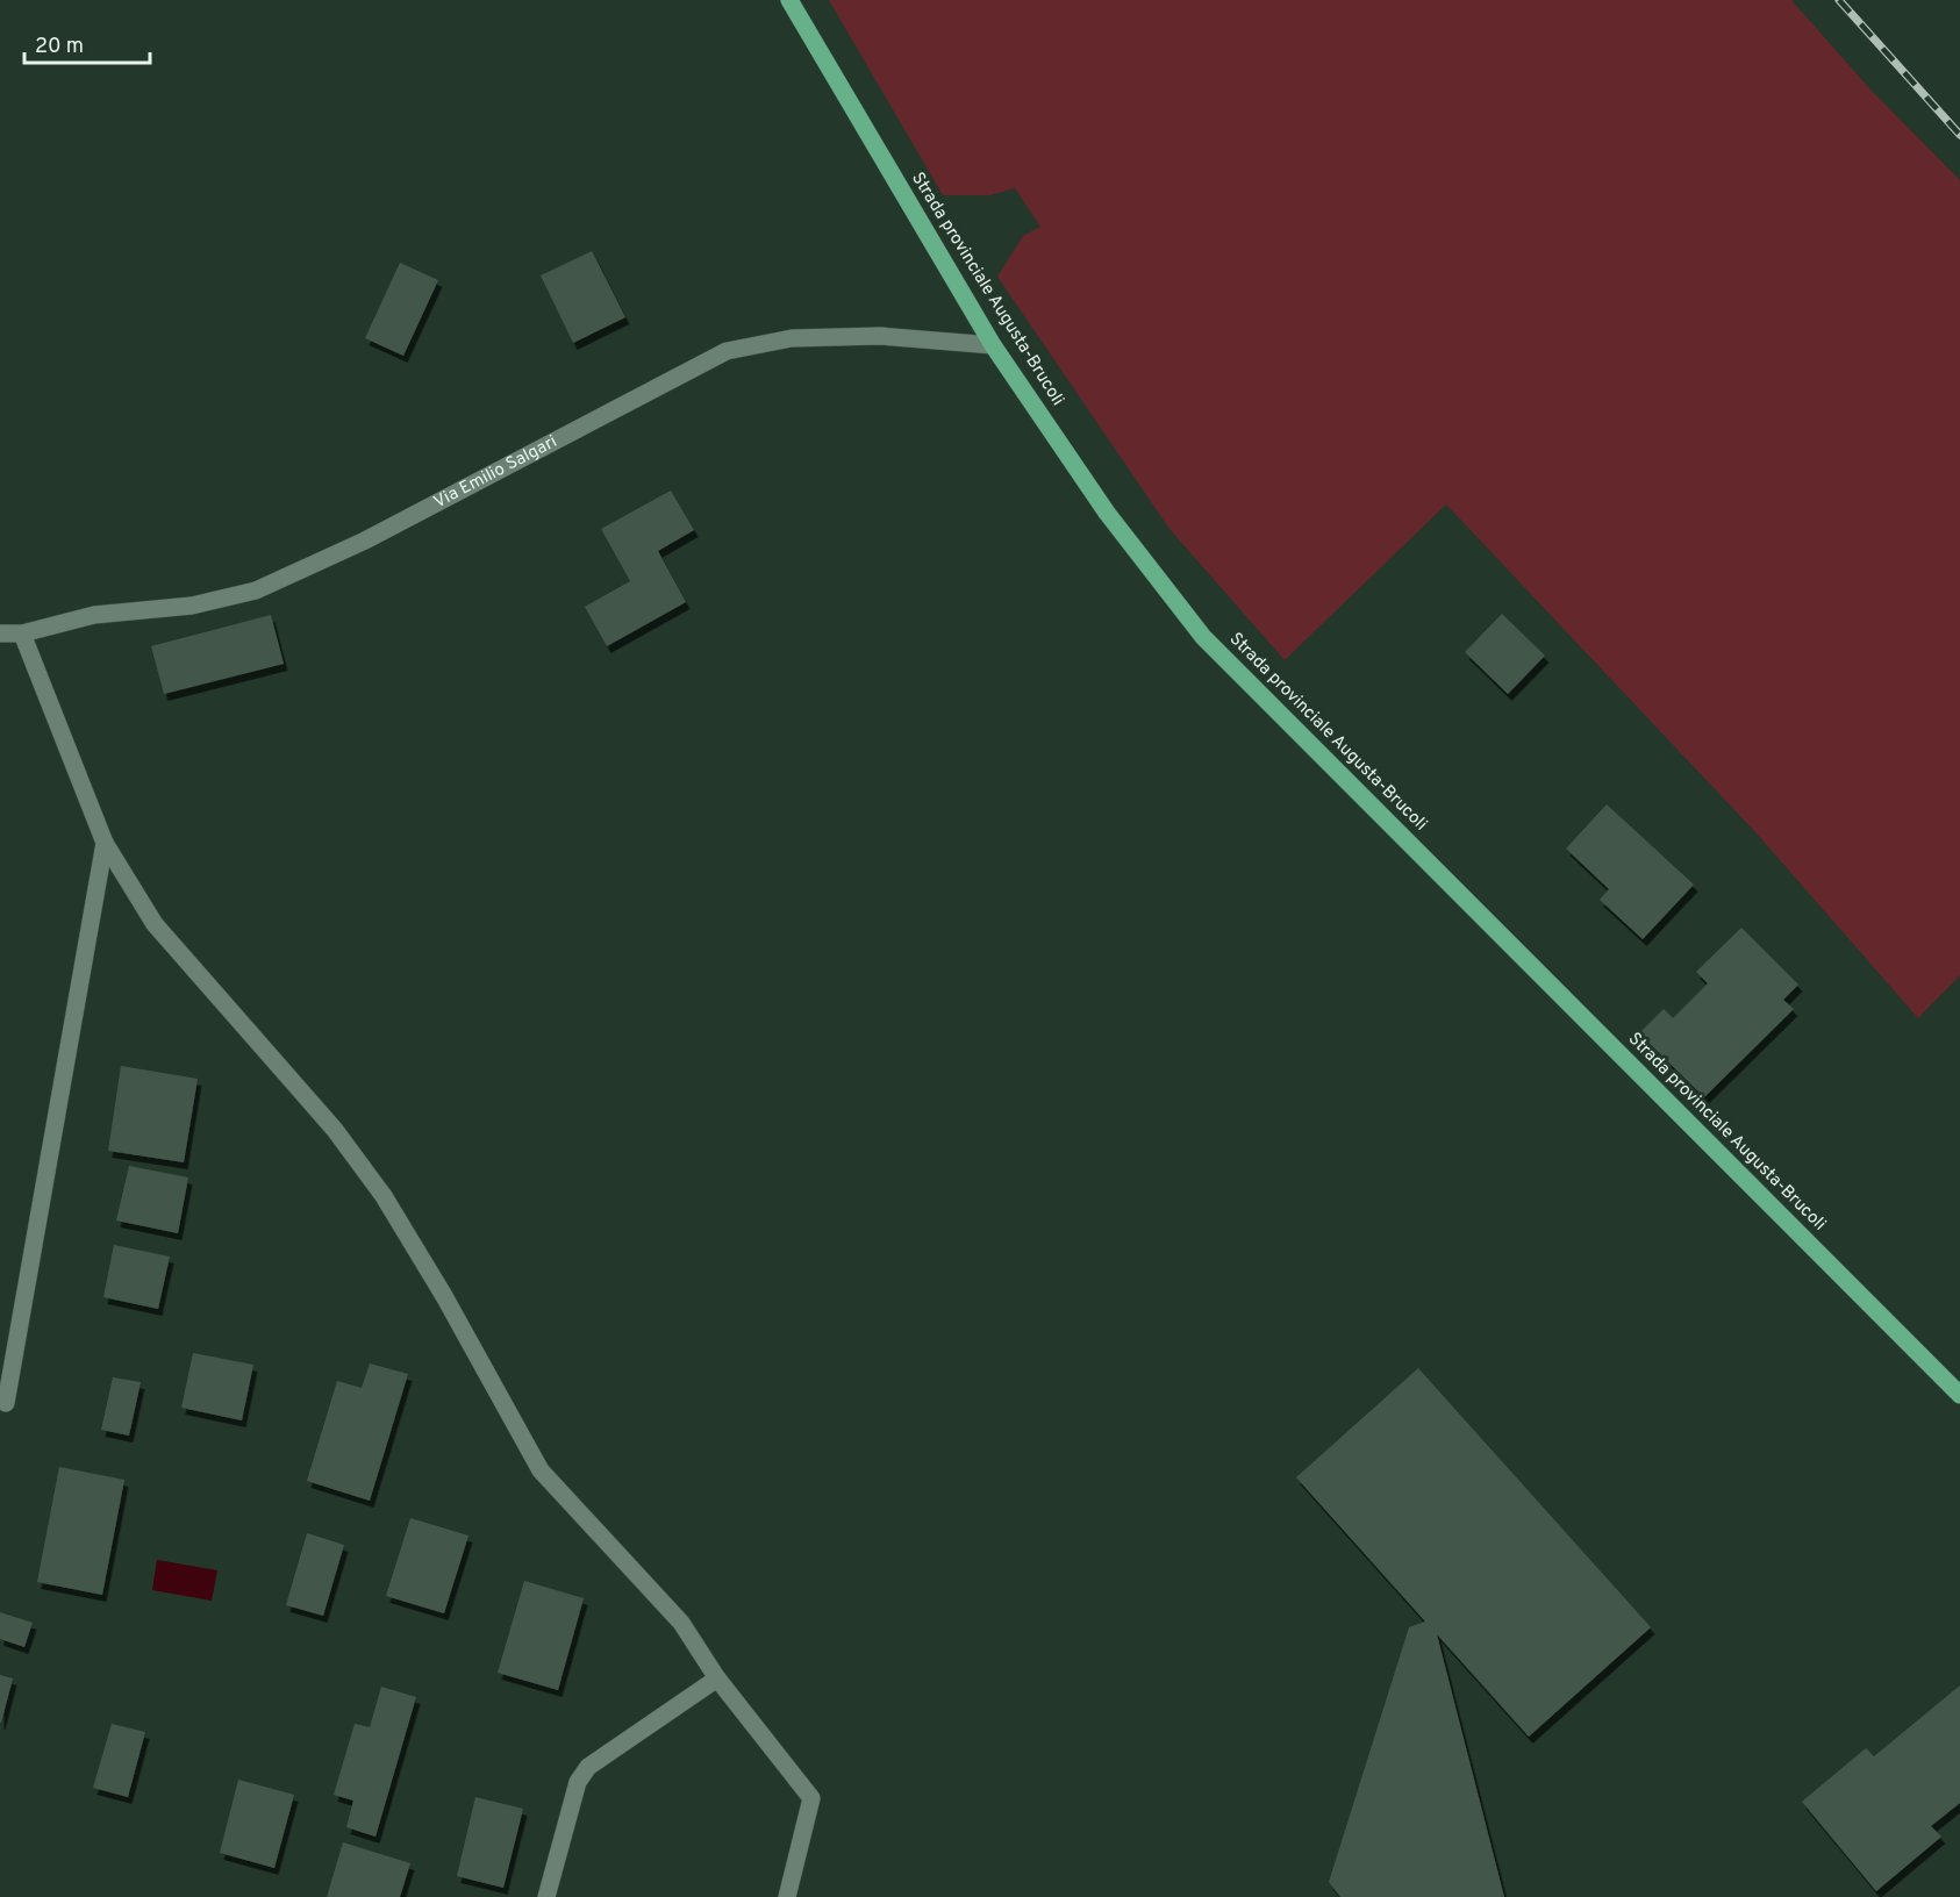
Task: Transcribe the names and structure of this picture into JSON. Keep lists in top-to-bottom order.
{
  "streets": {
    "main road": ["Strada provinciale Augusta-Brucoli"],
    "street": ["Via Emilio Salgari"]
  },
  "crossings": [
    ["Strada provinciale Augusta-Brucoli", "Via Emilio Salgari"]
  ],
  "scale_bar": "20 m"
}
